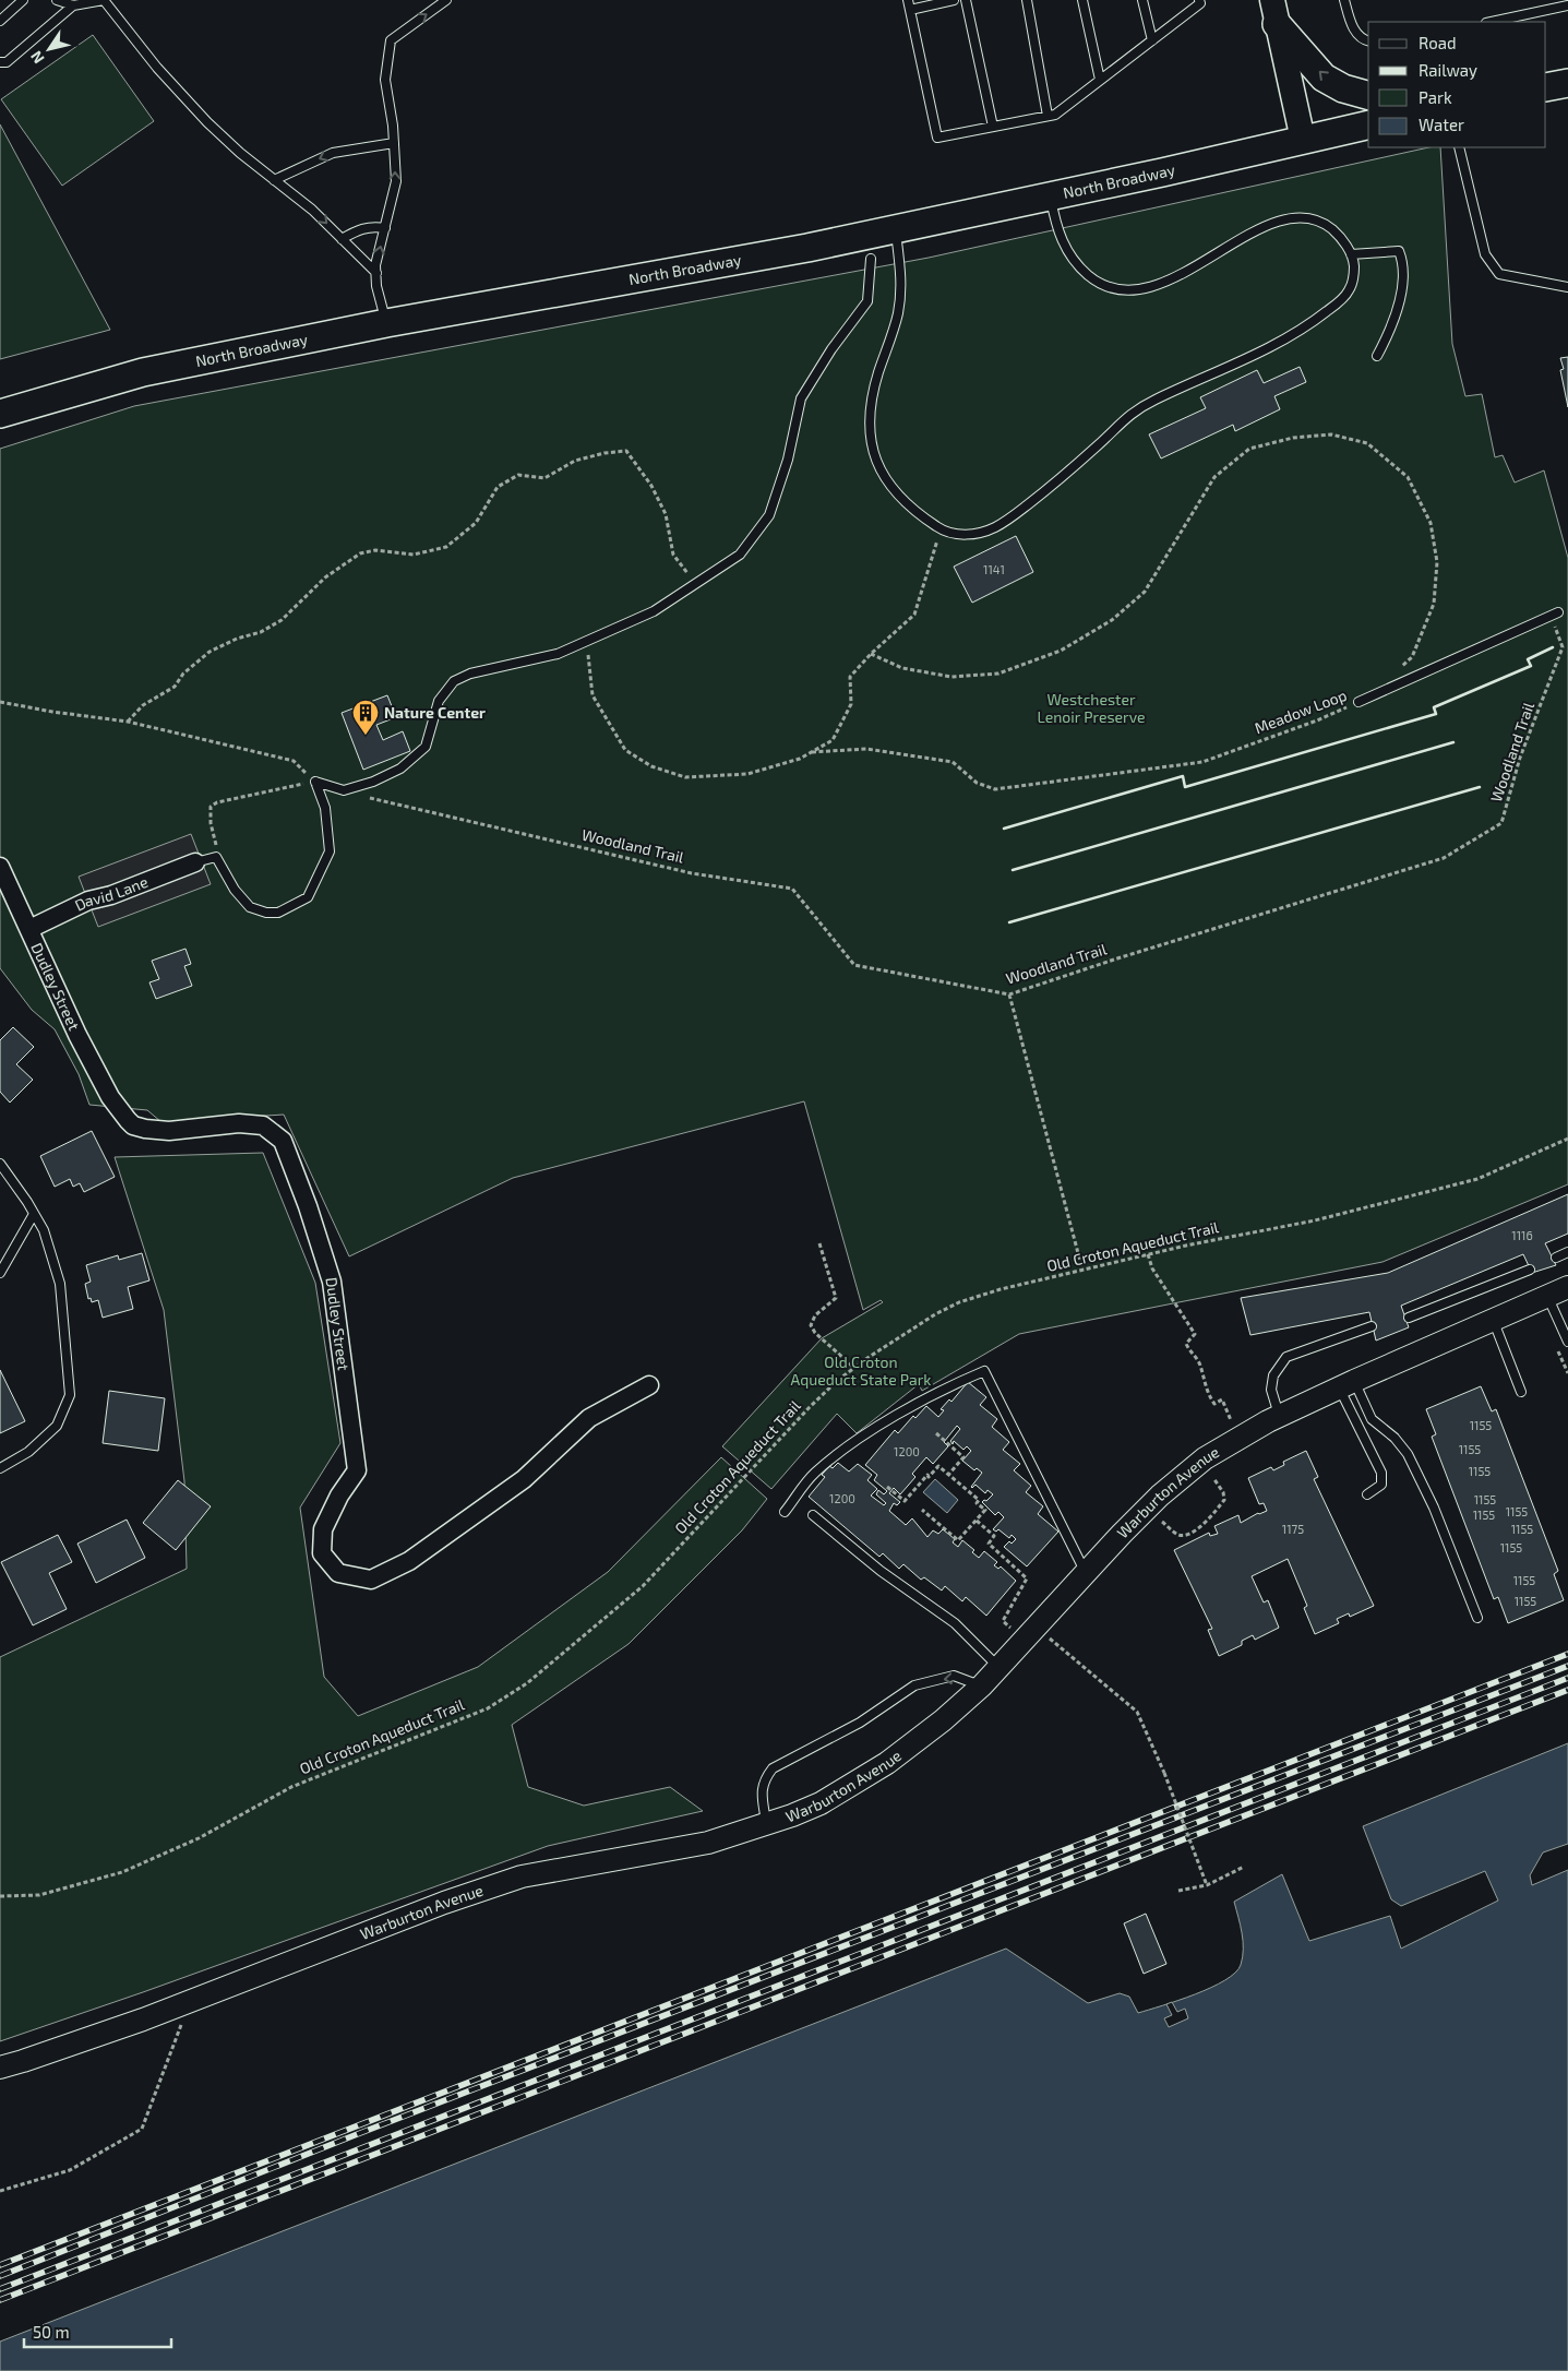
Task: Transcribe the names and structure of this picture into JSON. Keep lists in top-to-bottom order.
{
  "streets": {
    "main road": ["North Broadway"],
    "street": ["David Lane", "Dudley Street", "Warburton Avenue"],
    "path": ["Meadow Loop", "Woodland Trail", "Old Croton Aqueduct Trail"]
  },
  "crossings": [
    ["David Lane", "Dudley Street"]
  ],
  "parks": ["Westchester Lenoir Preserve", "Old Croton Aqueduct State Park"],
  "places": {
    "building": ["Nature Center"]
  },
  "house_numbers": [
    "1141",
    "1116",
    "1155",
    "1155",
    "1200",
    "1155",
    "1200",
    "1155",
    "1155",
    "1155",
    "1175",
    "1155",
    "1155",
    "1155",
    "1155"
  ],
  "legend": [
    "Road",
    "Railway",
    "Park",
    "Water"
  ],
  "scale_bar": "50 m",
  "north": "bottom left"
}
